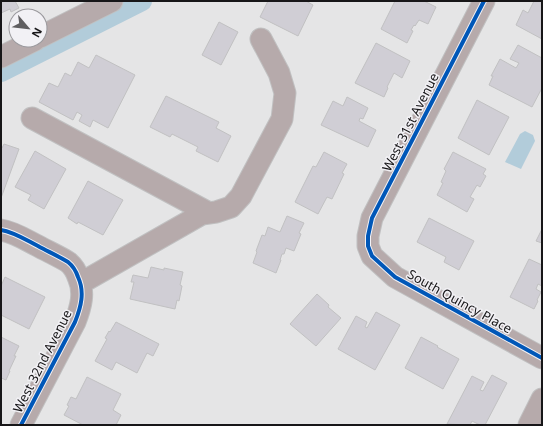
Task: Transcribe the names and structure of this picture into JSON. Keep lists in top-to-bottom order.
{
  "streets": {
    "street": ["West 31st Avenue", "South Quincy Place", "West 32nd Avenue"]
  },
  "crossings": [
    ["West 31st Avenue", "South Quincy Place"]
  ],
  "north": "bottom right"
}
